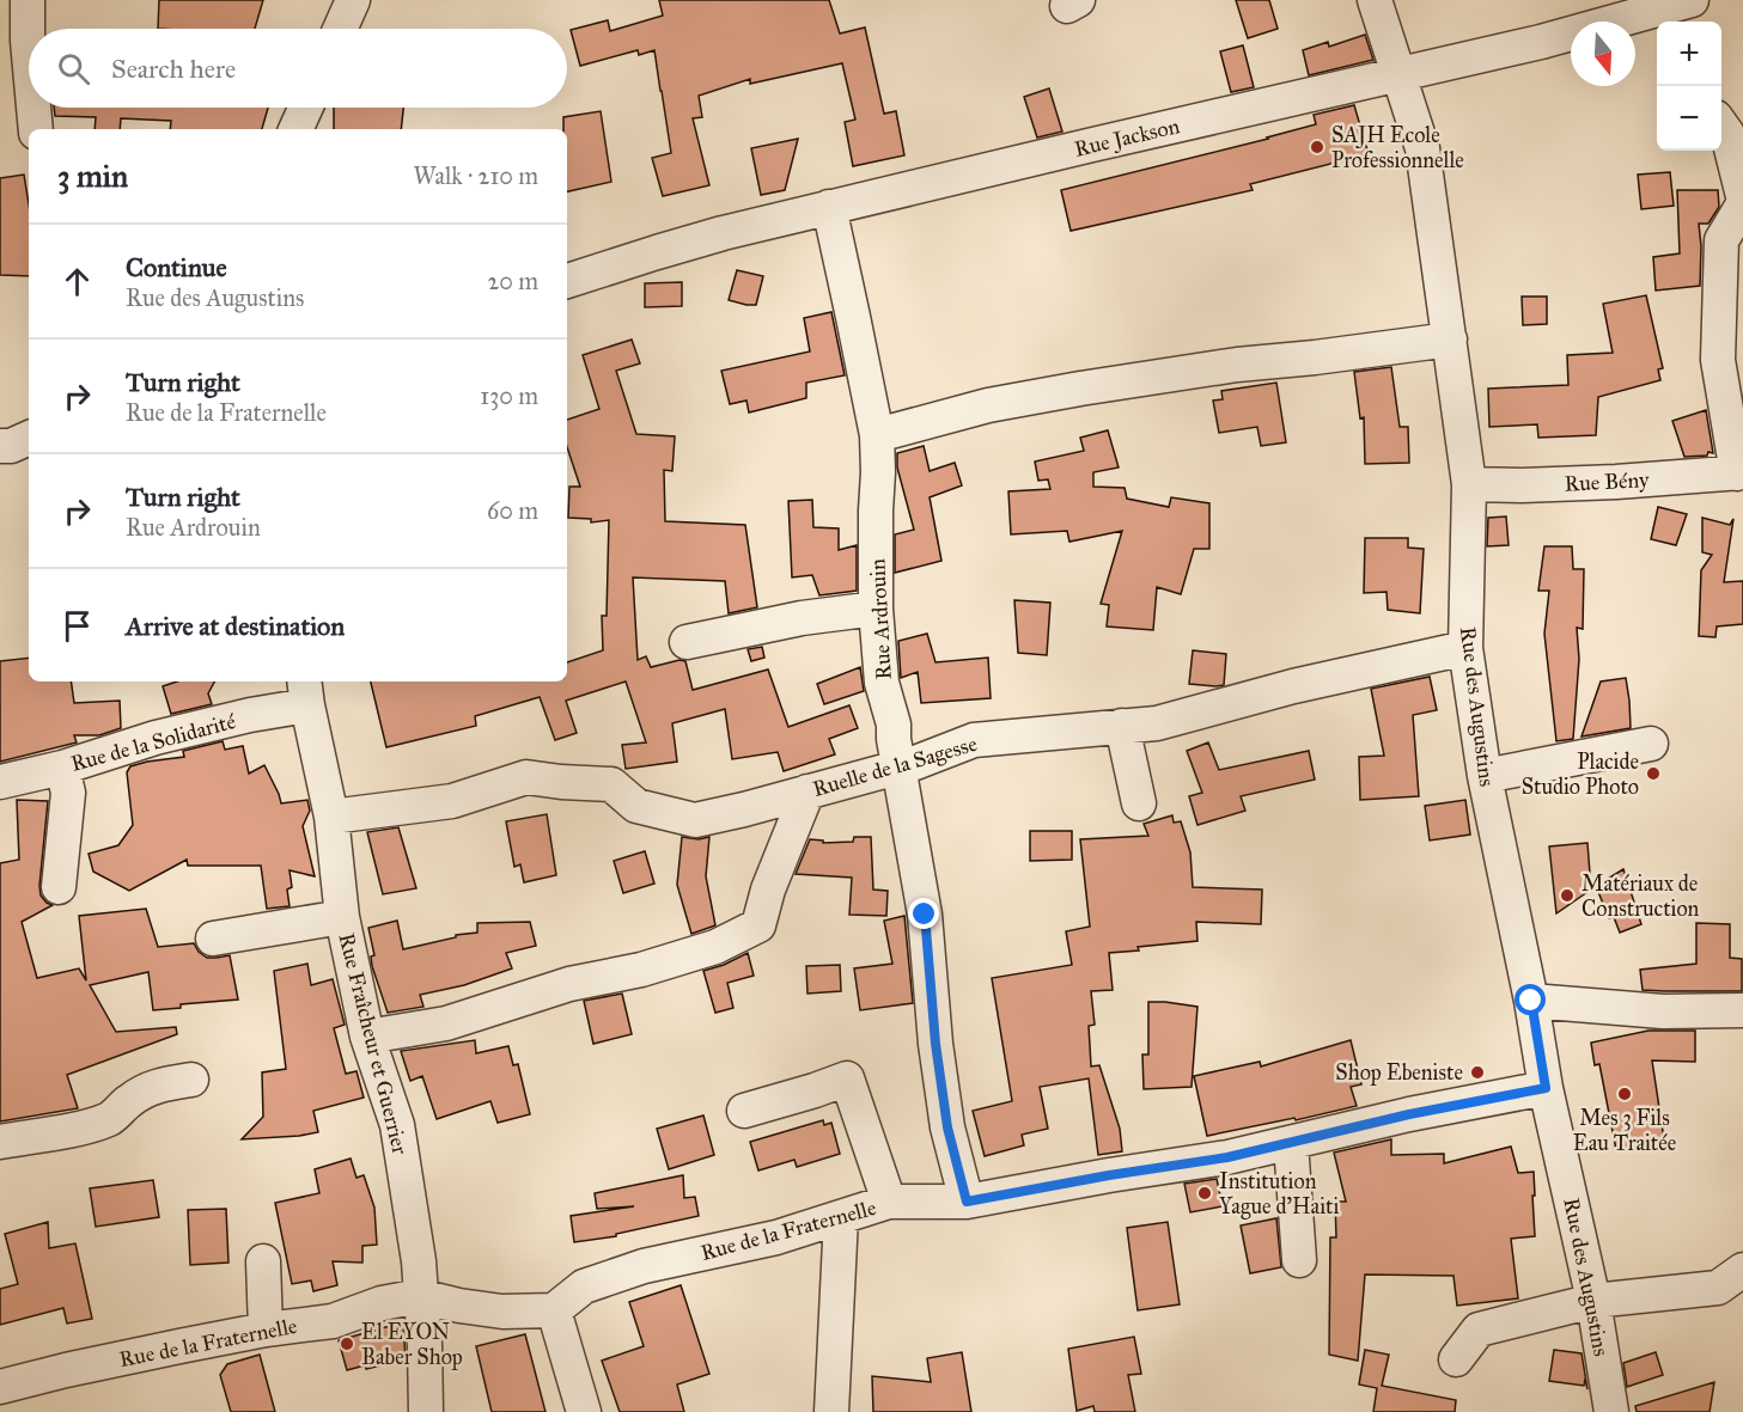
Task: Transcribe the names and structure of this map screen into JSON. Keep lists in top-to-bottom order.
{
  "streets": {
    "street": [
      "Rue Jackson",
      "Rue Bény",
      "Rue Ardrouin",
      "Rue des Augustins",
      "Rue de la Solidarité",
      "Ruelle de la Sagesse",
      "Rue Fraîcheur et Guerrier",
      "Rue de la Fraternelle"
    ]
  },
  "crossings": [
    ["Rue Jackson", "Rue Ardrouin"],
    ["Rue Jackson", "Rue des Augustins"],
    ["Rue Bény", "Rue des Augustins"],
    ["Rue Ardrouin", "Ruelle de la Sagesse"],
    ["Rue Ardrouin", "Rue de la Fraternelle"],
    ["Rue des Augustins", "Ruelle de la Sagesse"],
    ["Rue des Augustins", "Rue de la Fraternelle"],
    ["Rue de la Solidarité", "Rue Fraîcheur et Guerrier"],
    ["Ruelle de la Sagesse", "Rue Fraîcheur et Guerrier"],
    ["Rue Fraîcheur et Guerrier", "Rue de la Fraternelle"]
  ],
  "places": [
    "SAJH Ecole Professionnelle",
    "Placide Studio Photo",
    "Matériaux de Construction",
    "Shop Ebeniste",
    "Mes 3 Fils Eau Traitée",
    "Institution Yague d'Haiti",
    "El EYON Baber Shop"
  ],
  "north": "bottom",
  "page": {
    "map_buttons": ["+", "−"],
    "search": "Search here",
    "heading": ["3 min", "Walk · 210 m"],
    "list": [
      ["Continue", "Rue des Augustins", "20 m"],
      ["Turn right", "Rue de la Fraternelle", "130 m"],
      ["Turn right", "Rue Ardrouin", "60 m"],
      "Arrive at destination"
    ]
  }
}
